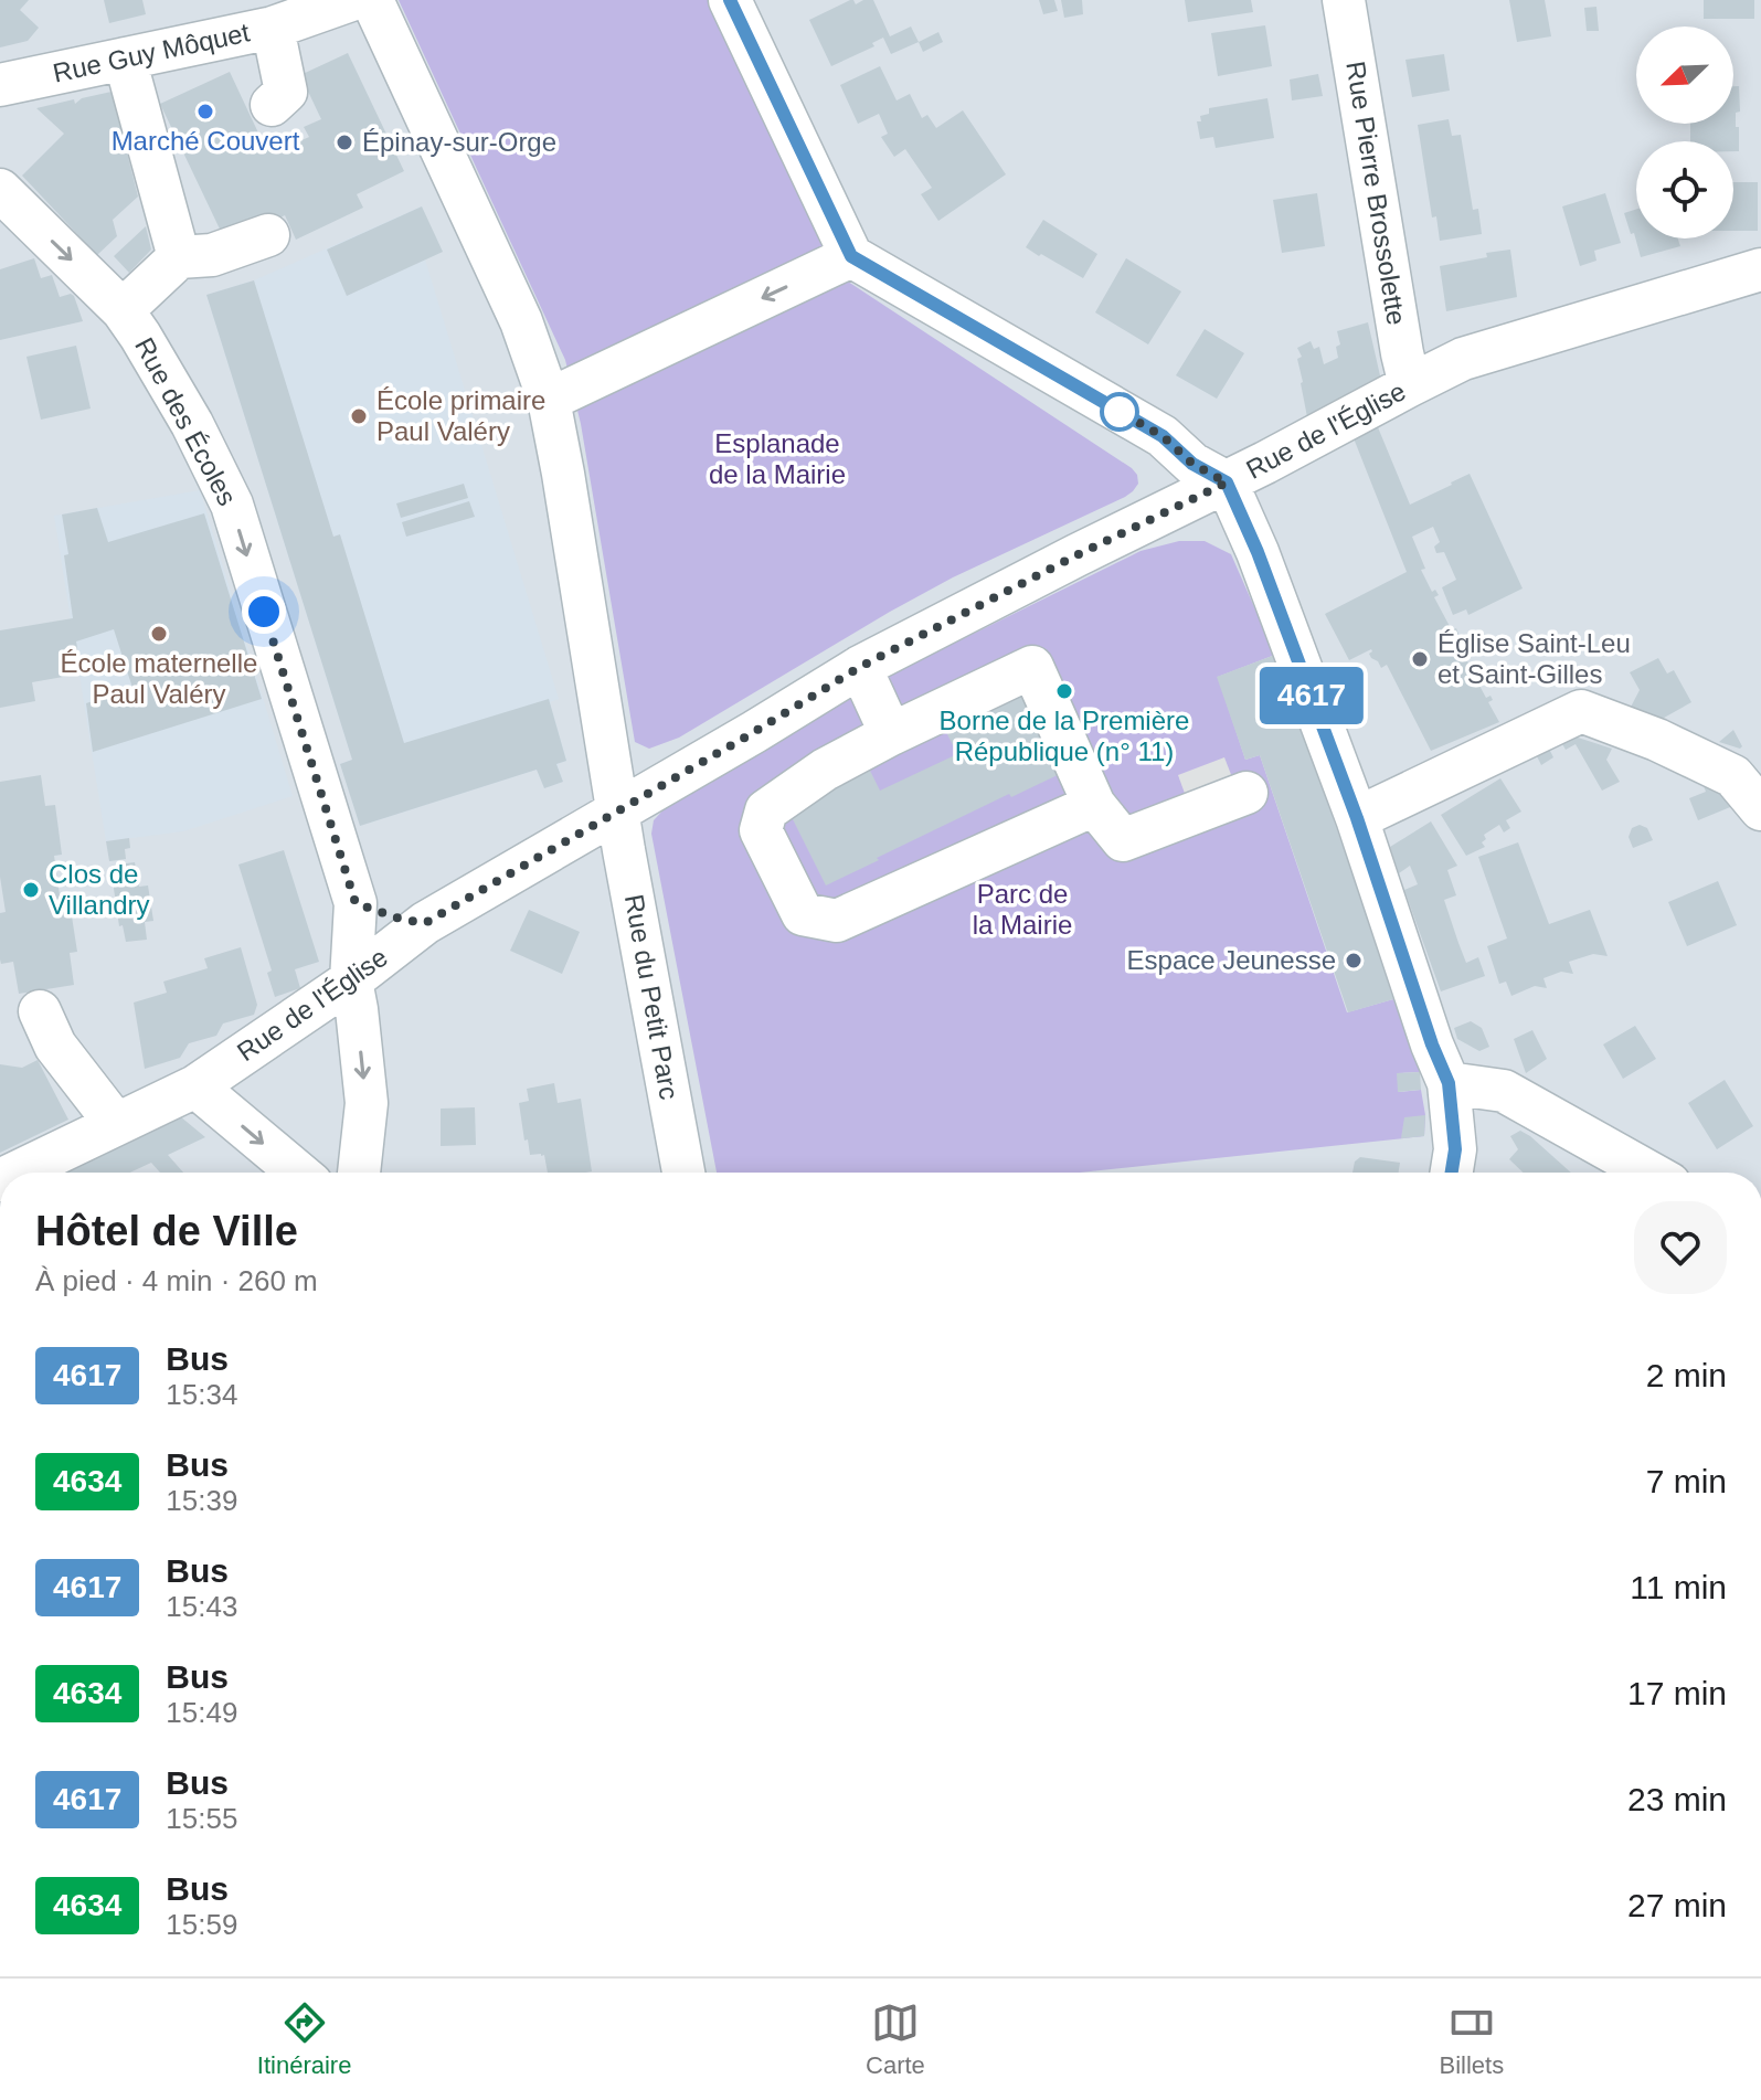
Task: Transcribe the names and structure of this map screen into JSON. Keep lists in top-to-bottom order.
{
  "streets": {
    "street": [
      "Rue Guy Môquet",
      "Rue Pierre Brossolette",
      "Rue des Écoles",
      "Rue de l'Église",
      "Rue du Petit Parc"
    ]
  },
  "crossings": [
    ["Rue Pierre Brossolette", "Rue de l'Église"],
    ["Rue des Écoles", "Rue de l'Église"],
    ["Rue de l'Église", "Rue du Petit Parc"]
  ],
  "parks": ["Esplanade de la Mairie", "Parc de la Mairie"],
  "places": [
    "Marché Couvert",
    "Épinay-sur-Orge",
    "École primaire Paul Valéry",
    "École maternelle Paul Valéry",
    "Église Saint-Leu et Saint-Gilles",
    "Borne de la Première République (n° 11)",
    "Clos de Villandry",
    "Espace Jeunesse"
  ],
  "lines": ["bus line 4617"],
  "north": "bottom left",
  "page": {
    "on_map": "4617",
    "heading": ["Hôtel de Ville", "À pied · 4 min · 260 m"],
    "list": [
      {
        "mark": "4617",
        "name": "Bus",
        "note": "15:34",
        "value": "2 min"
      },
      {
        "mark": "4634",
        "name": "Bus",
        "note": "15:39",
        "value": "7 min"
      },
      {
        "mark": "4617",
        "name": "Bus",
        "note": "15:43",
        "value": "11 min"
      },
      {
        "mark": "4634",
        "name": "Bus",
        "note": "15:49",
        "value": "17 min"
      },
      {
        "mark": "4617",
        "name": "Bus",
        "note": "15:55",
        "value": "23 min"
      },
      {
        "mark": "4634",
        "name": "Bus",
        "note": "15:59",
        "value": "27 min"
      }
    ],
    "tabs": ["Itinéraire", "Carte", "Billets"]
  }
}
